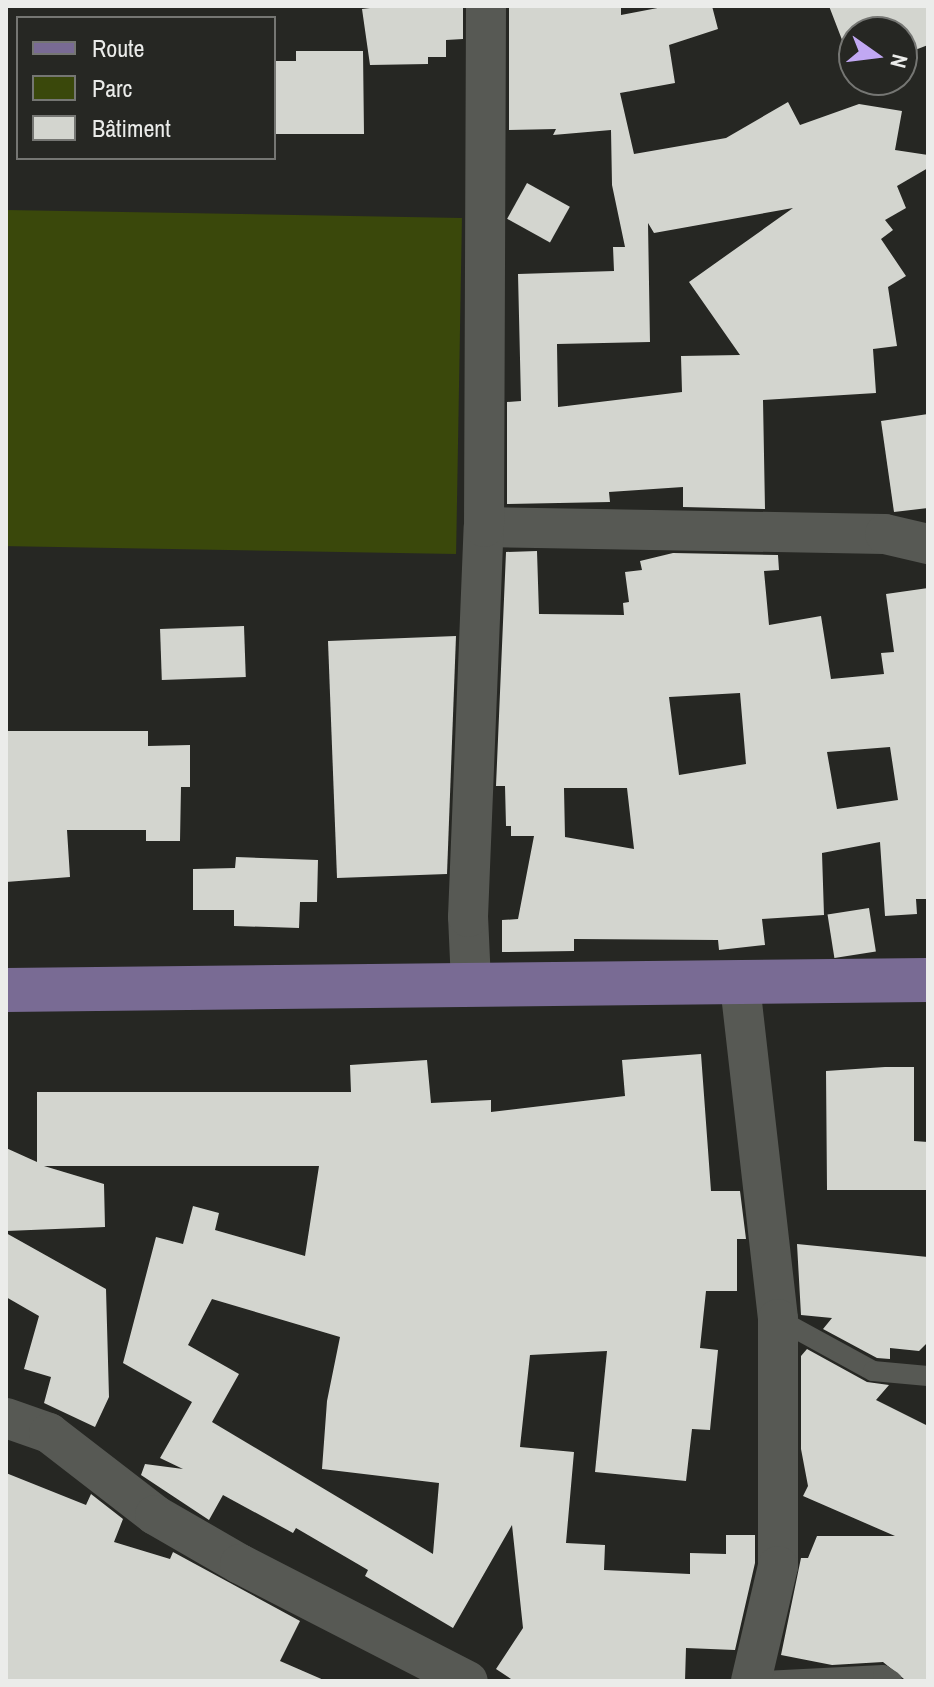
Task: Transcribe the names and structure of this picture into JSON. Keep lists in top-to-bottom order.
{
  "legend": ["Route", "Parc", "Bâtiment"],
  "north": "right"
}
